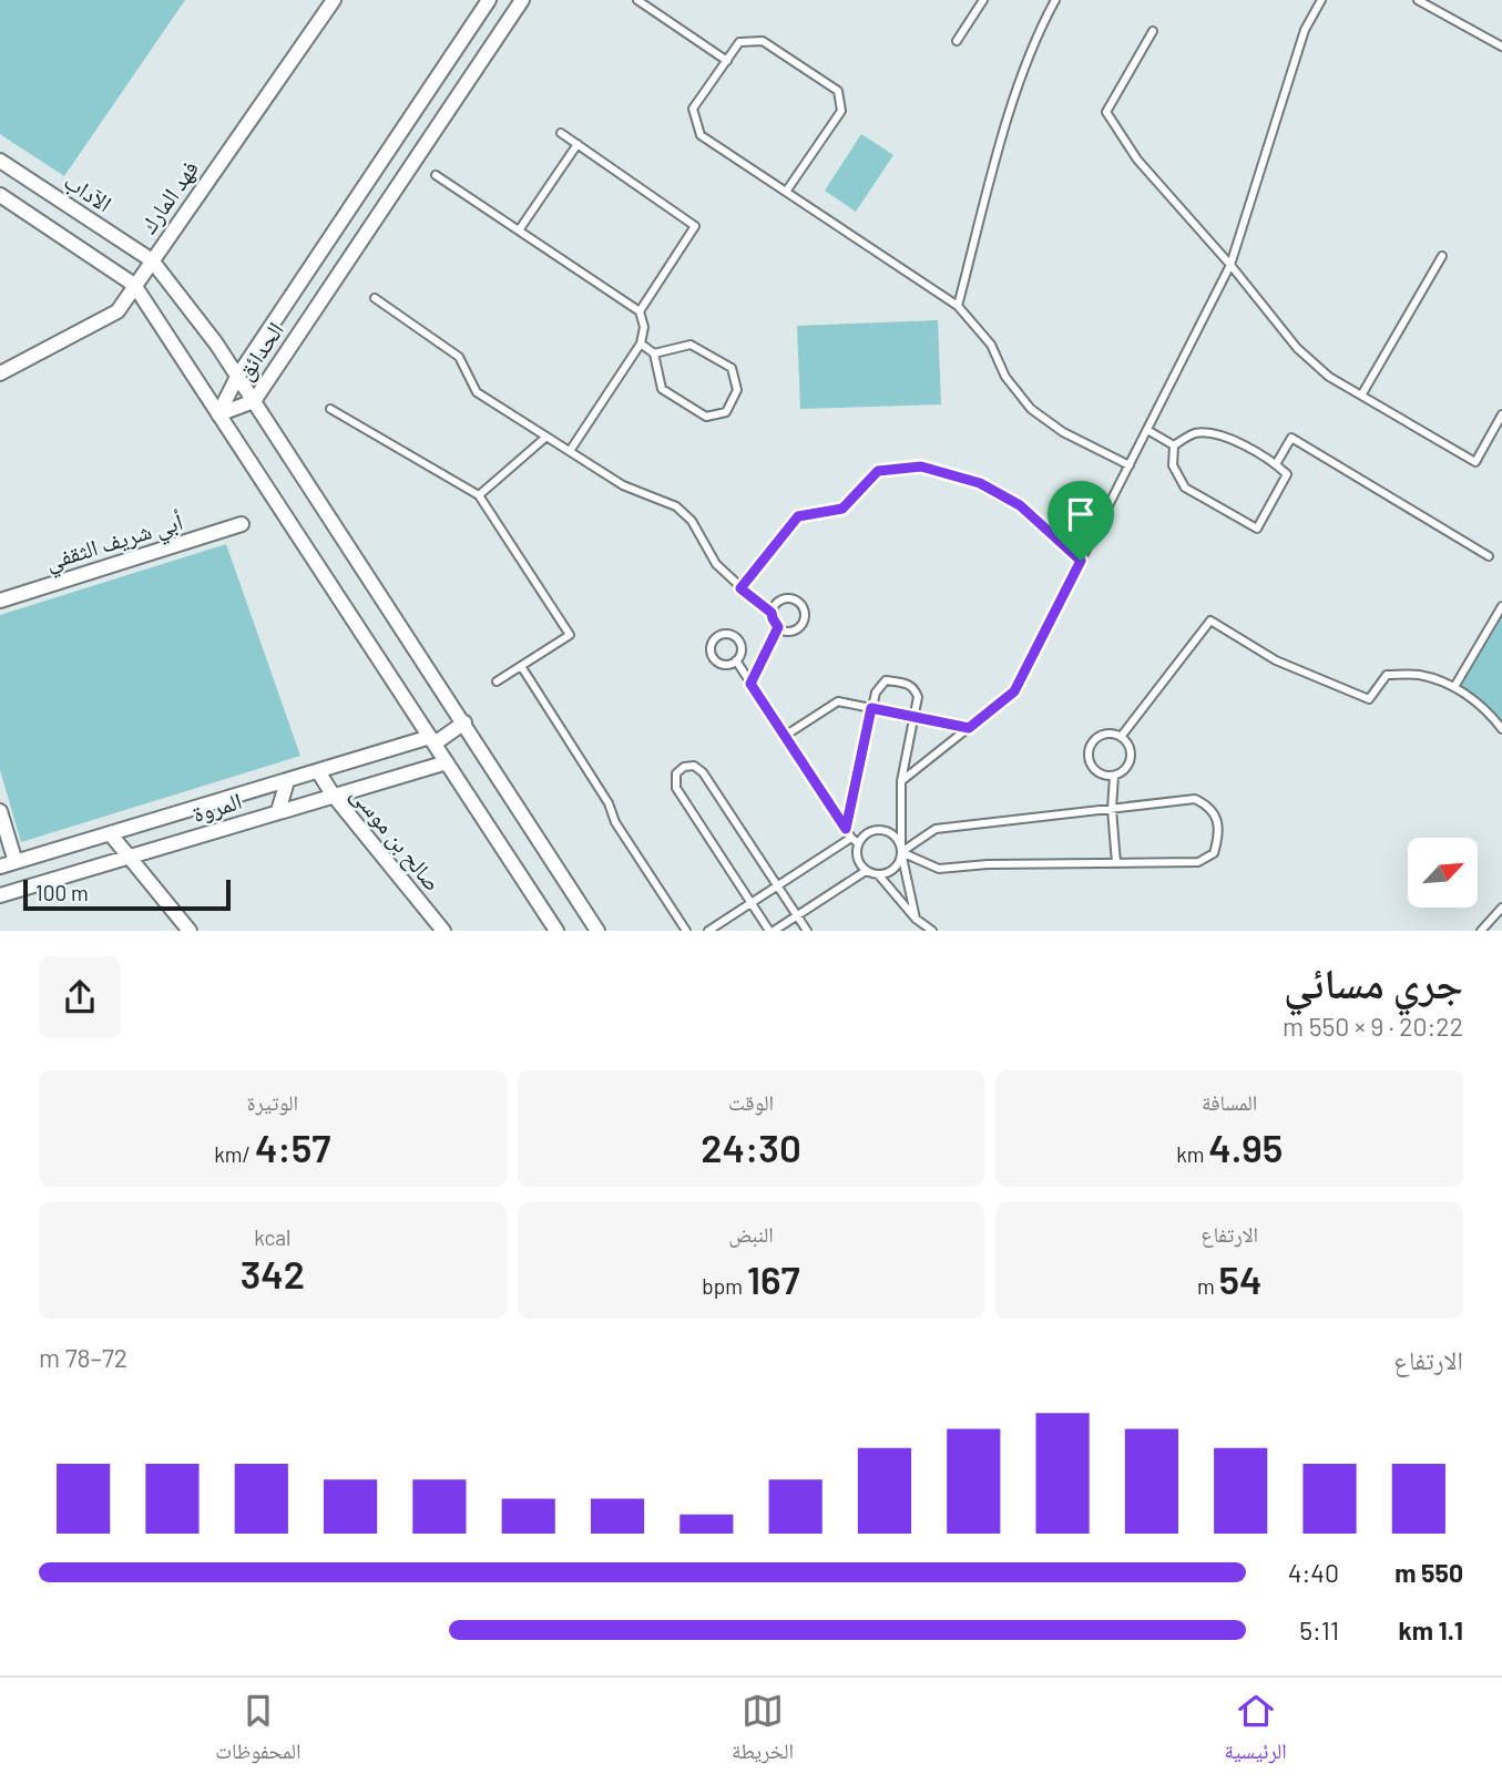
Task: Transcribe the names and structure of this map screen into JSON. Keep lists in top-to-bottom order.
{
  "streets": {
    "street": [
      "الآداب",
      "فهد المارك",
      "الحدائق",
      "أبي شريف الثقفي",
      "المروة",
      "صالح بن موسى"
    ]
  },
  "crossings": [
    ["الآداب", "فهد المارك"],
    ["الآداب", "الحدائق"],
    ["الآداب", "المروة"],
    ["المروة", "صالح بن موسى"]
  ],
  "scale_bar": "100 m",
  "north": "top right",
  "page": {
    "scale": "100 m",
    "heading": ["جري مسائي", "20:22 · 9 × 550 m"],
    "stats": [
      ["المسافة", "4.95 km"],
      ["الوقت", "24:30"],
      ["الوتيرة", "4:57 /km"],
      ["الارتفاع", "54 m"],
      ["النبض", "167 bpm"],
      ["kcal", "342"]
    ],
    "chart": ["الارتفاع", "72–78 m"],
    "list": [
      {
        "name": "550 m",
        "note": "4:40"
      },
      {
        "name": "1.1 km",
        "note": "5:11"
      }
    ],
    "tabs": ["الرئيسية", "الخريطة", "المحفوظات"]
  }
}
